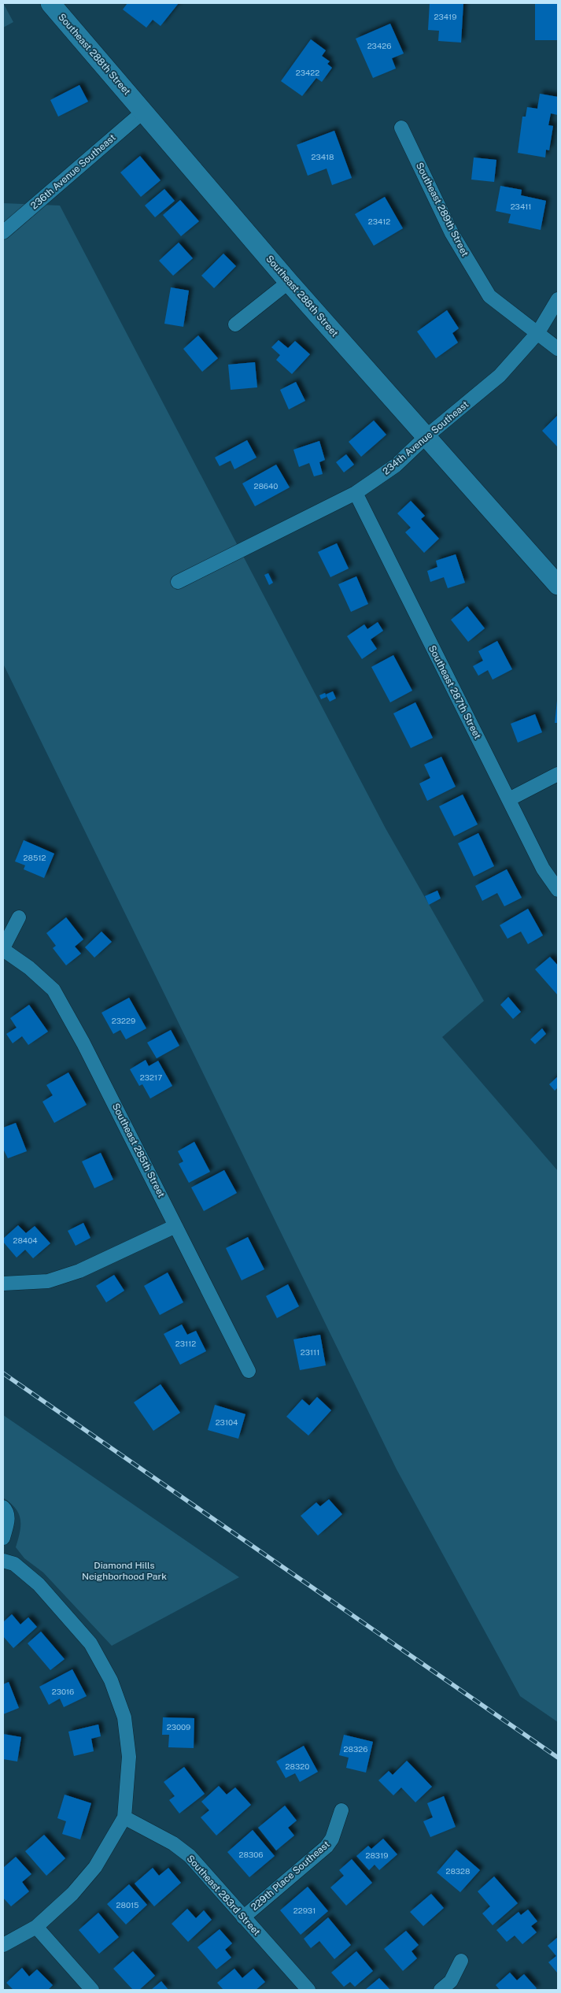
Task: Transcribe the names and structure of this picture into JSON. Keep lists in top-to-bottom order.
{
  "streets": {
    "street": [
      "Southeast 288th Street",
      "236th Avenue Southeast",
      "Southeast 289th Street",
      "234th Avenue Southeast",
      "Southeast 287th Street",
      "Southeast 285th Street",
      "229th Place Southeast",
      "Southeast 283rd Street"
    ]
  },
  "crossings": [
    ["Southeast 288th Street", "236th Avenue Southeast"],
    ["Southeast 288th Street", "234th Avenue Southeast"],
    ["Southeast 289th Street", "234th Avenue Southeast"],
    ["234th Avenue Southeast", "Southeast 287th Street"],
    ["229th Place Southeast", "Southeast 283rd Street"]
  ],
  "parks": ["Diamond Hills Neighborhood Park"],
  "house_numbers": [
    "23419",
    "23426",
    "23422",
    "23418",
    "23411",
    "23412",
    "28640",
    "28512",
    "23229",
    "23217",
    "28404",
    "23112",
    "23111",
    "23104",
    "23016",
    "23009",
    "28326",
    "28320",
    "28306",
    "28319",
    "28328",
    "28015",
    "22931"
  ]
}
